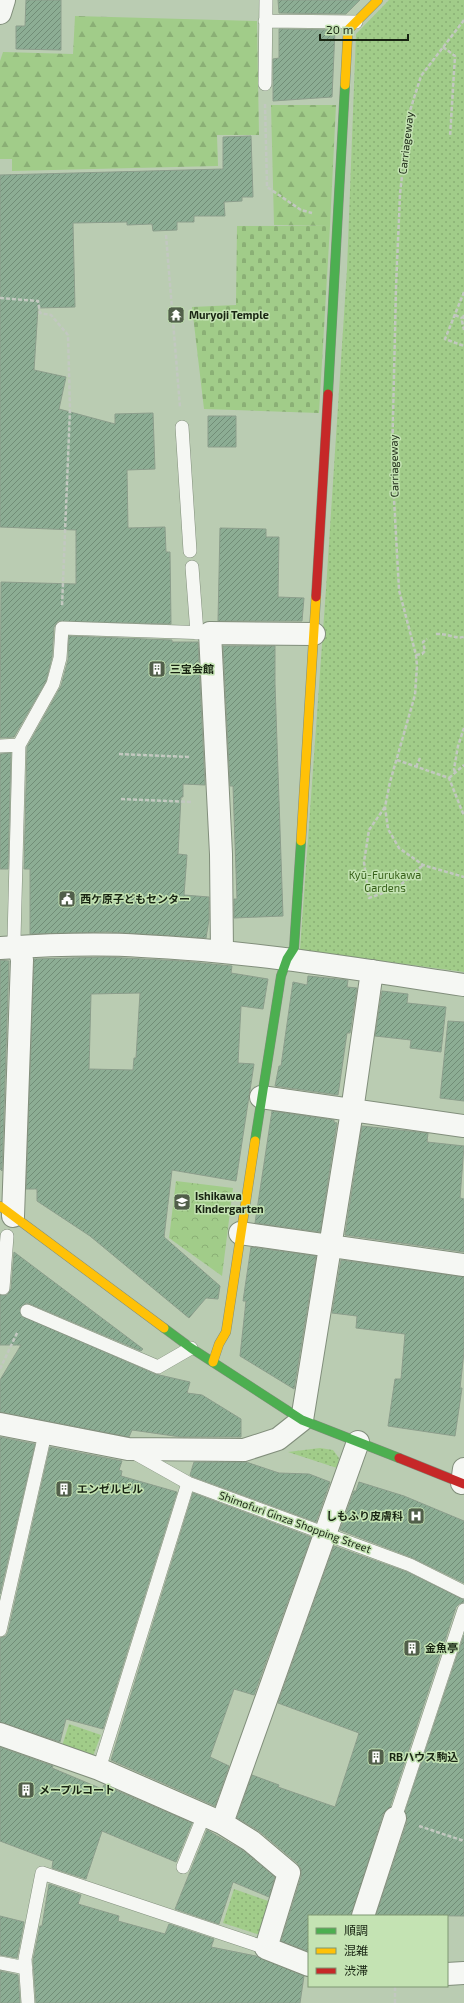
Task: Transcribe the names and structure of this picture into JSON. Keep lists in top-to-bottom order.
{
  "streets": {
    "lane": ["Shimofuri Ginza Shopping Street"],
    "path": ["Carriageway"]
  },
  "parks": ["Kyū-Furukawa Gardens"],
  "places": {
    "temple": ["Muryoji Temple"],
    "building": [
      "三宝会館",
      "エンゼルビル",
      "金魚亭",
      "RBハウス駒込",
      "メープルコート"
    ],
    "public building": ["西ケ原子どもセンター"],
    "school or university": ["Ishikawa Kindergarten"],
    "hospital": ["しもふり皮膚科"]
  },
  "legend": ["順調", "混雑", "渋滞"],
  "scale_bar": "20 m"
}
